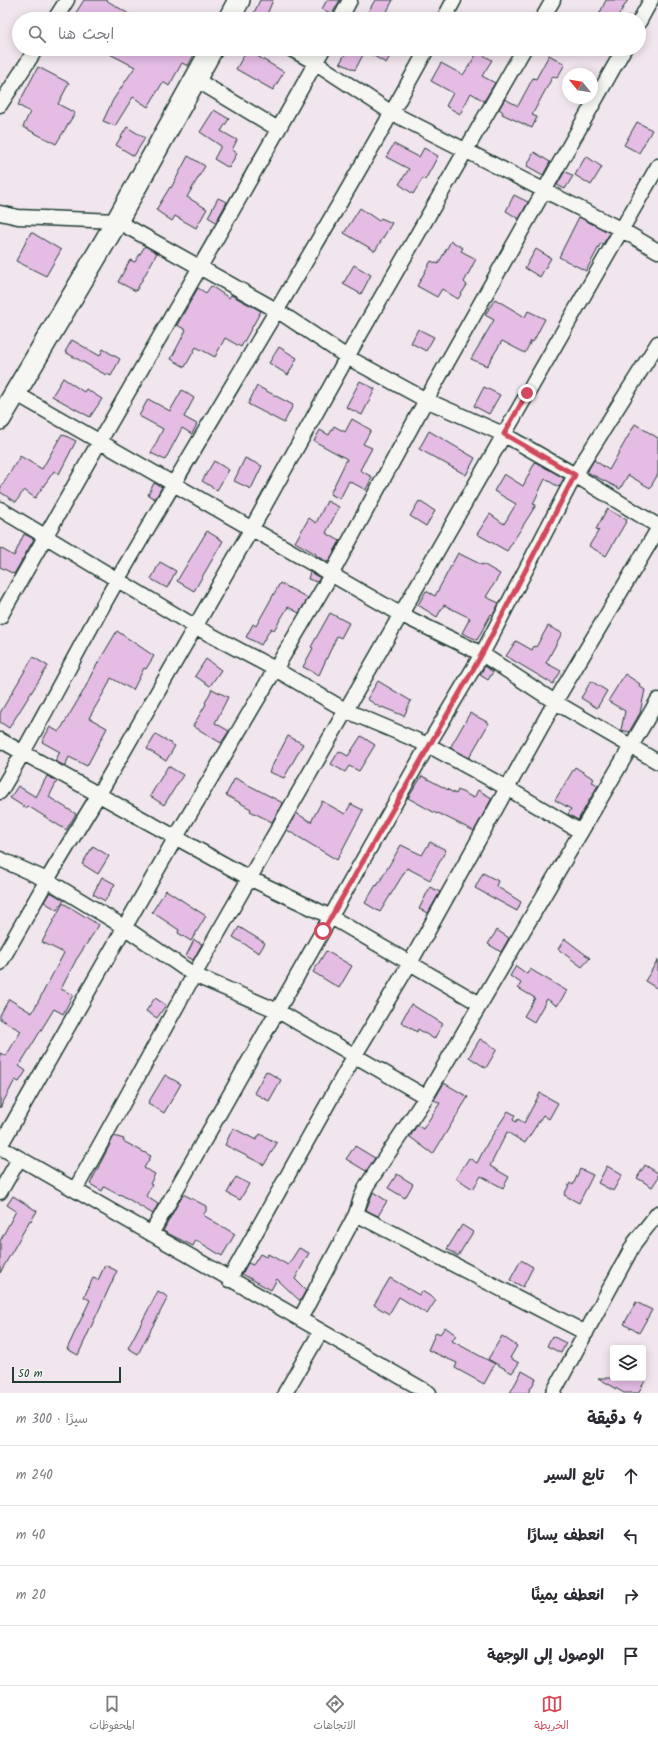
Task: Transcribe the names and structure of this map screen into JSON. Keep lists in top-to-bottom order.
{
  "scale_bar": "50 m",
  "north": "top left",
  "page": {
    "search": "ابحث هنا",
    "scale": "50 m",
    "heading": ["4 دقيقة", "سيرًا · 300 m"],
    "list": [
      ["تابع السير", "240 m"],
      ["انعطف يسارًا", "40 m"],
      ["انعطف يمينًا", "20 m"],
      "الوصول إلى الوجهة"
    ],
    "nav": ["الخريطة", "الاتجاهات", "المحفوظات"]
  }
}
